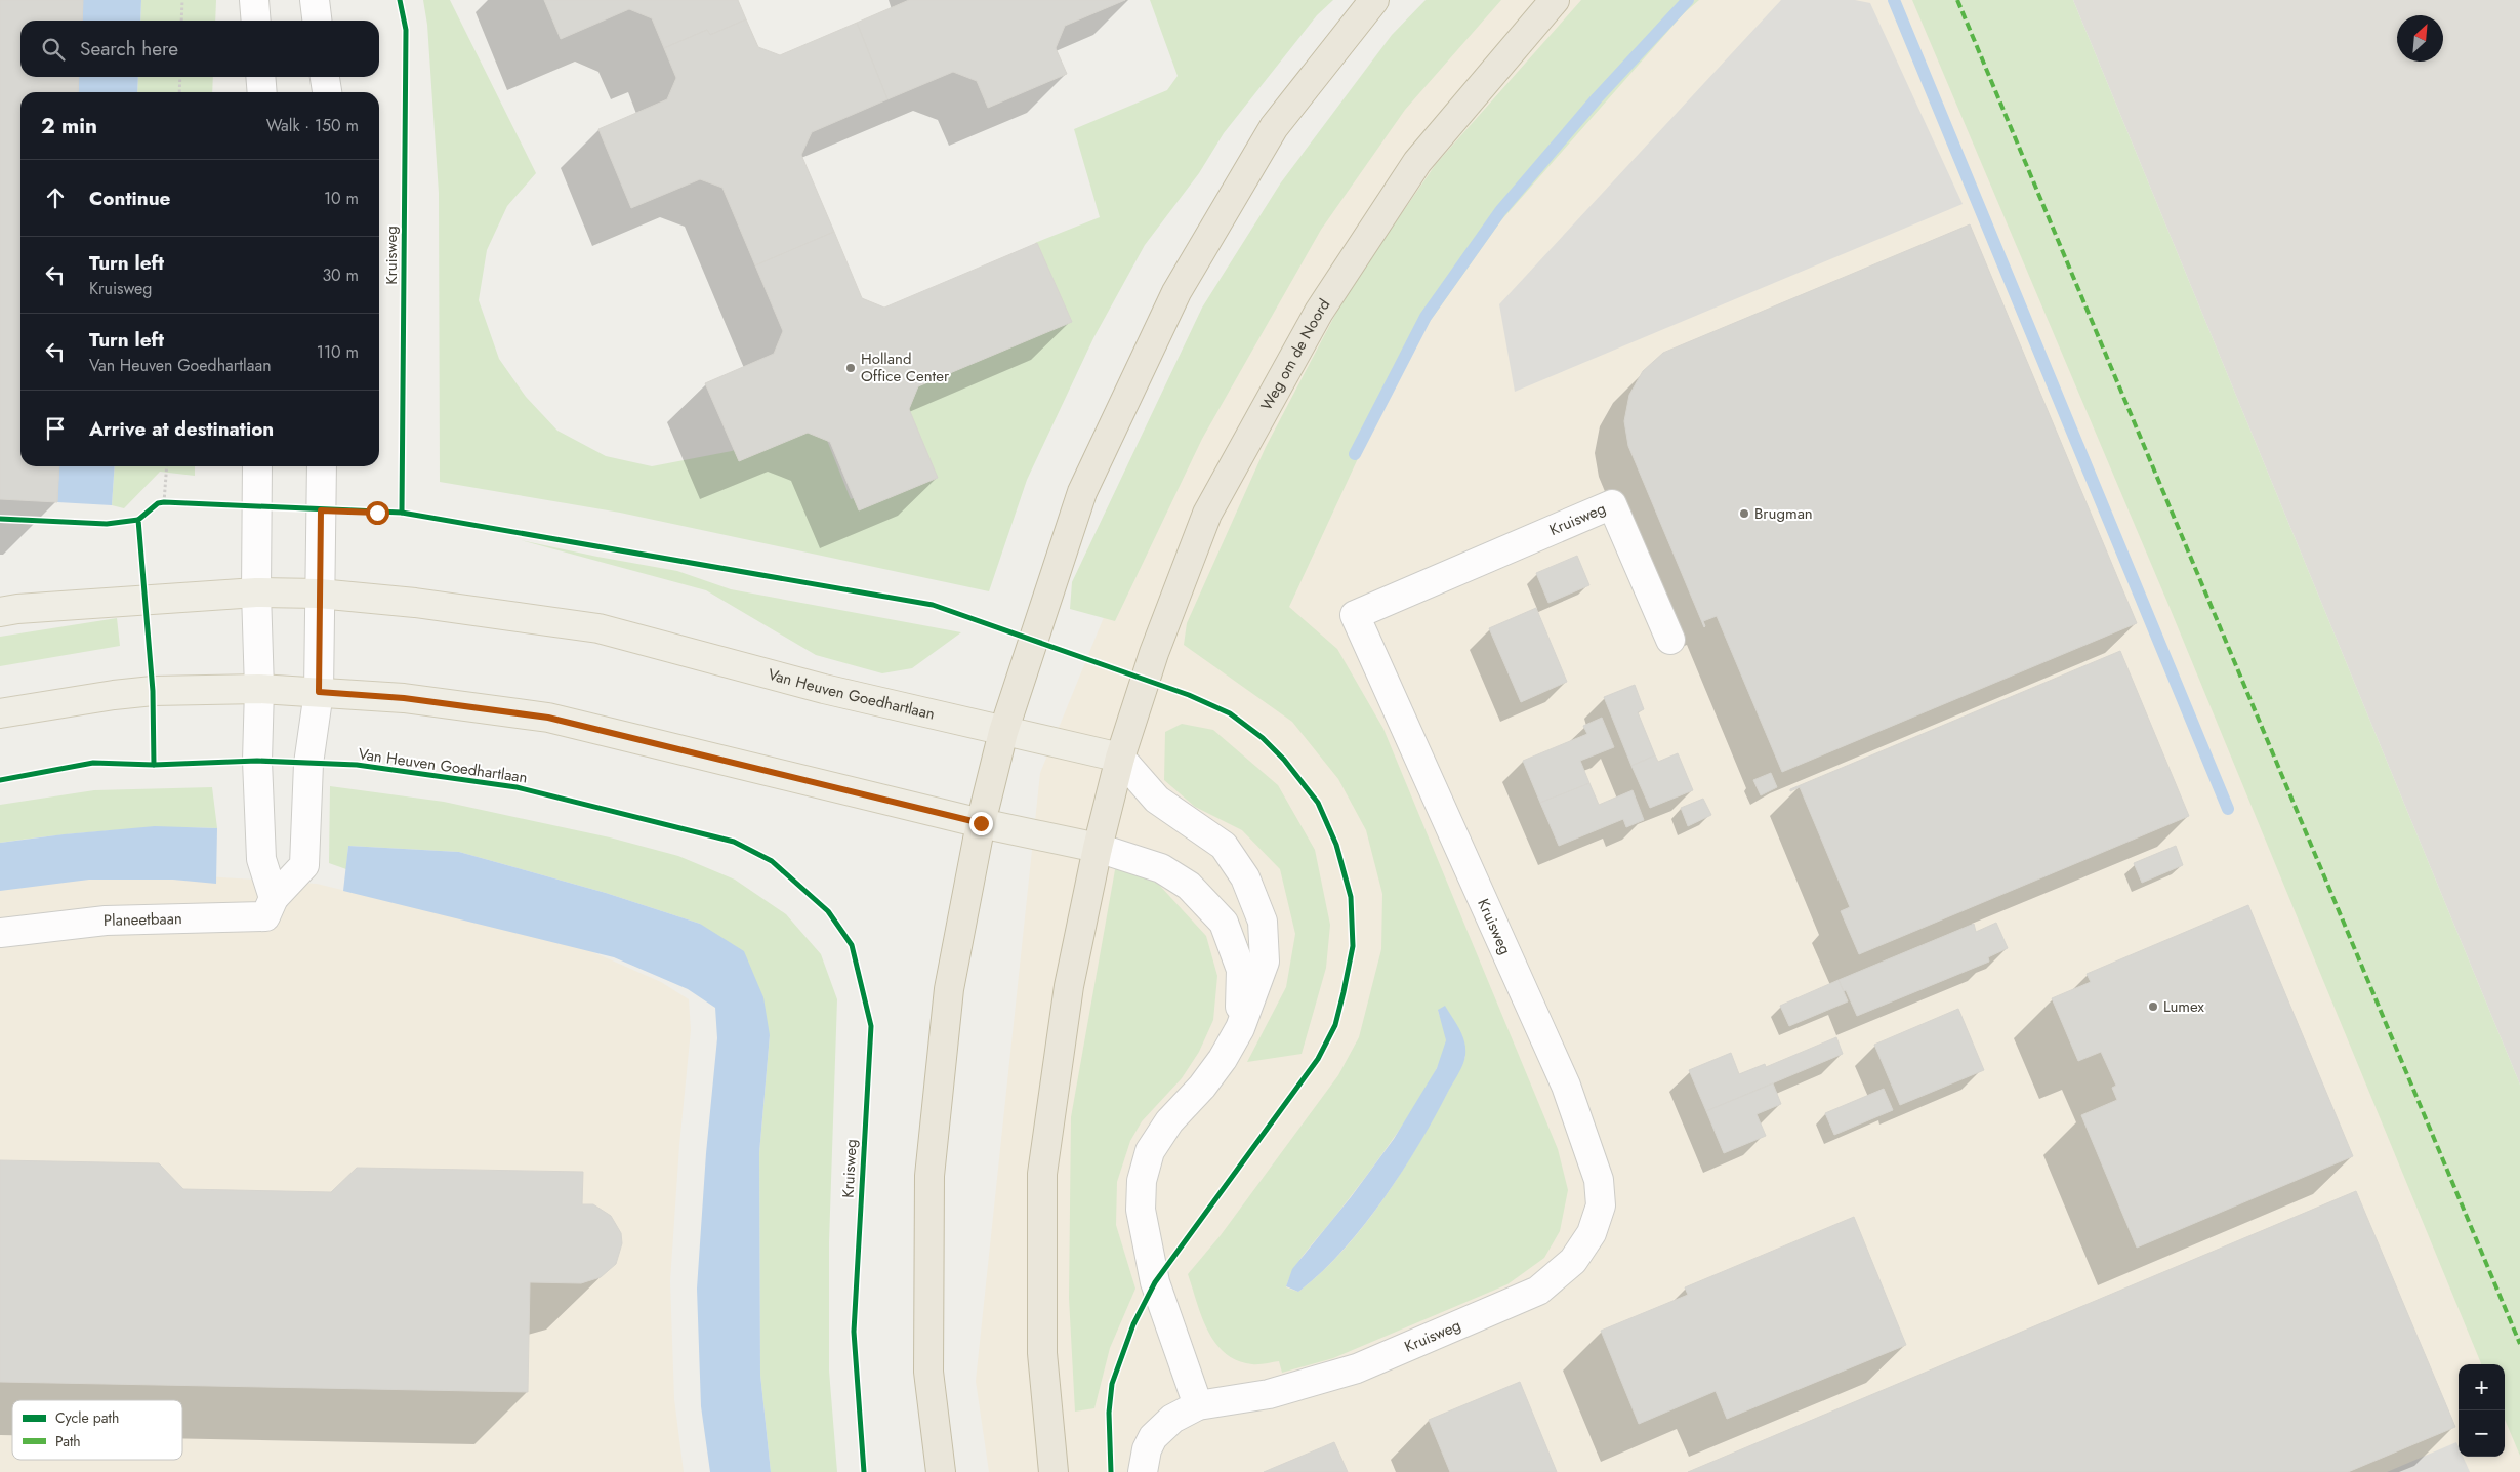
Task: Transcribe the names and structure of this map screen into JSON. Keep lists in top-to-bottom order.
{
  "streets": {
    "highway": ["Weg om de Noord"],
    "main road": ["Van Heuven Goedhartlaan"],
    "street": ["Kruisweg", "Planeetbaan"]
  },
  "crossings": [
    ["Weg om de Noord", "Van Heuven Goedhartlaan"]
  ],
  "places": ["Holland Office Center", "Brugman", "Lumex"],
  "legend": ["Cycle path", "Path"],
  "north": "top right",
  "page": {
    "search": "Search here",
    "heading": ["2 min", "Walk · 150 m"],
    "list": [
      ["Continue", "10 m"],
      ["Turn left", "Kruisweg", "30 m"],
      ["Turn left", "Van Heuven Goedhartlaan", "110 m"],
      "Arrive at destination"
    ],
    "map_buttons": ["+", "−"]
  }
}
